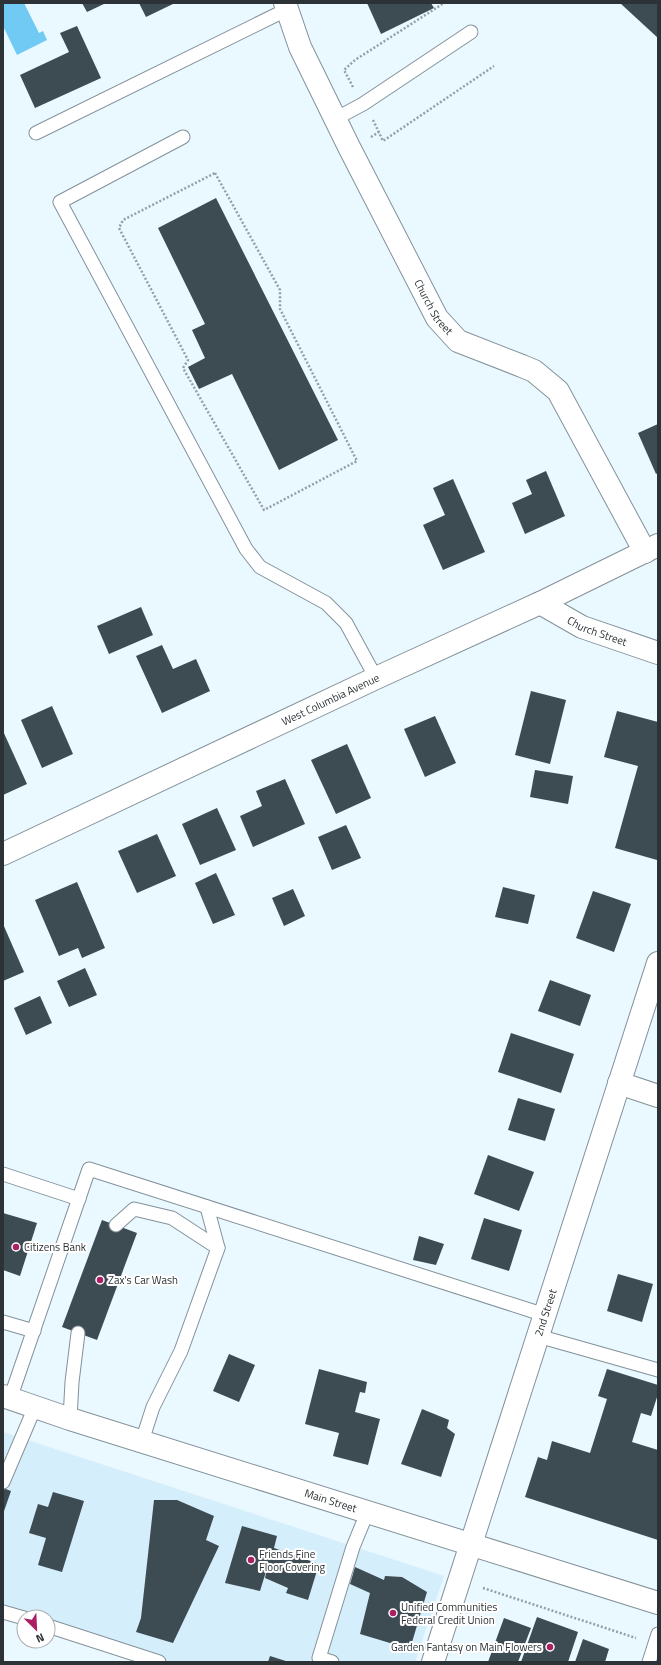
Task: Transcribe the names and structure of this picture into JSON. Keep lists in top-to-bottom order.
{
  "streets": {
    "street": [
      "Church Street",
      "West Columbia Avenue",
      "2nd Street",
      "Main Street"
    ]
  },
  "crossings": [
    ["Church Street", "West Columbia Avenue"],
    ["2nd Street", "Main Street"]
  ],
  "places": [
    "Citizens Bank",
    "Zax's Car Wash",
    "Friends Fine Floor Covering",
    "Unified Communities Federal Credit Union",
    "Garden Fantasy on Main Flowers"
  ],
  "north": "bottom right"
}
